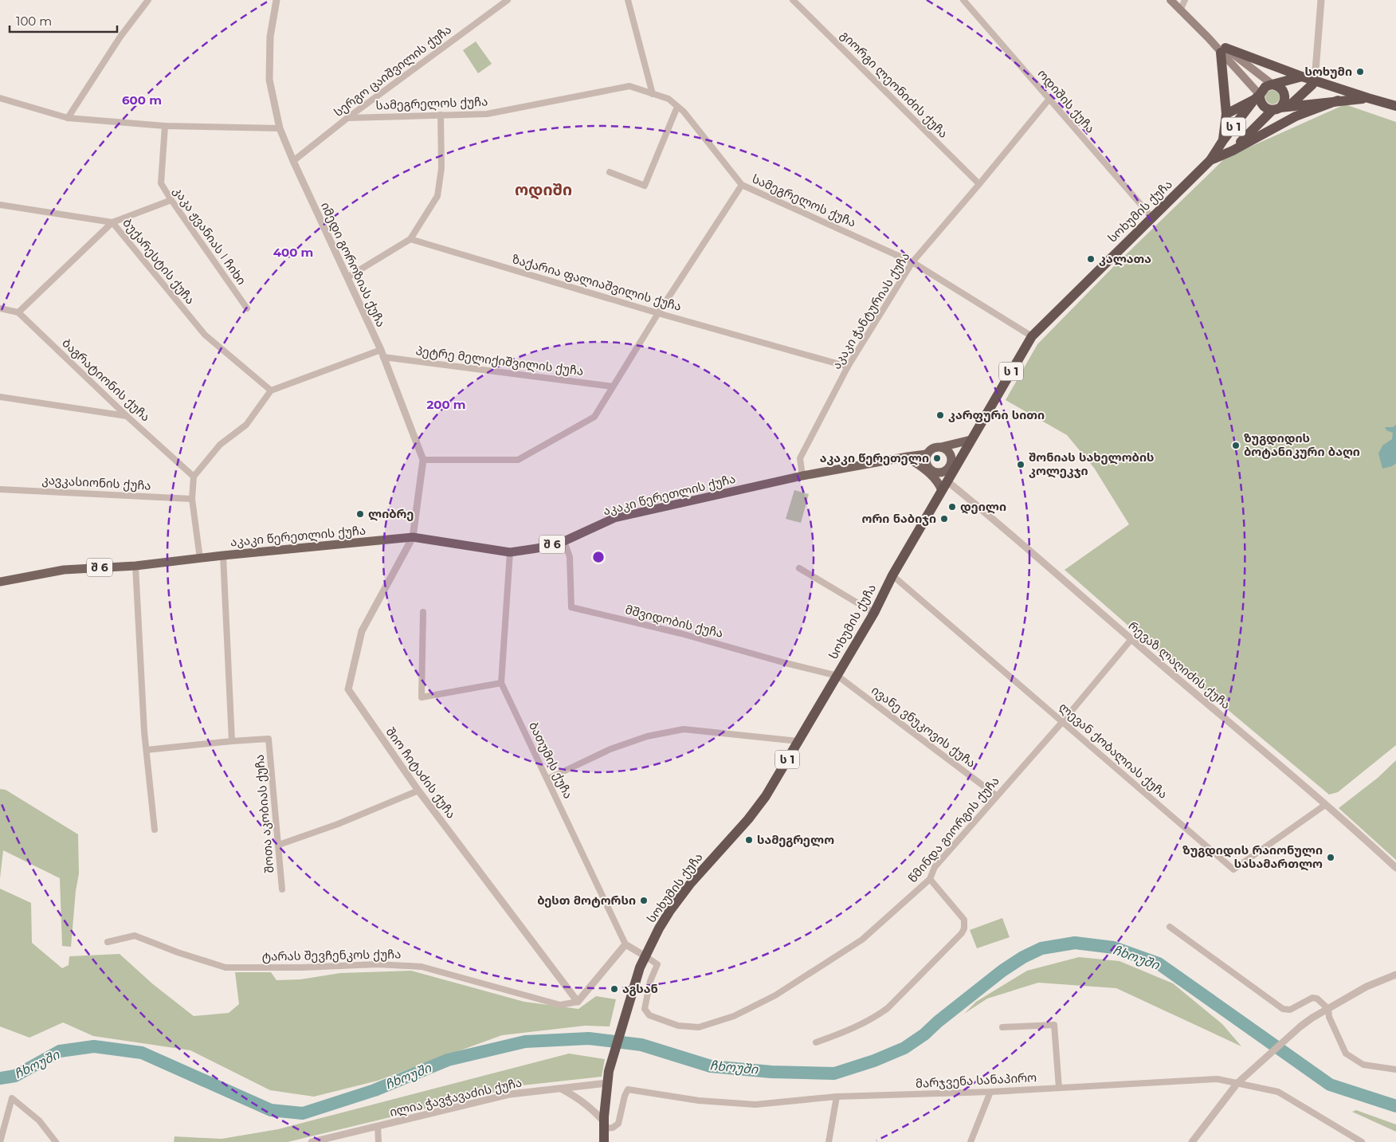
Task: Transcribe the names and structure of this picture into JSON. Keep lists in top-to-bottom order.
{
  "streets": {
    "highway": ["ს 1", "სოხუმის ქუჩა"],
    "main road": ["აკაკი წერეთლის ქუჩა", "შ 6"],
    "street": [
      "სერგო ცაიშვილის ქუჩა",
      "გიორგი ლეონიძის ქუჩა",
      "ოდიშის ქუჩა",
      "სამეგრელოს ქუჩა",
      "კაკა ჟვანიას I ჩიხი",
      "ბუქარესტის ქუჩა",
      "იმედი გოროზიას ქუჩა",
      "ზაქარია ფალიაშვილის ქუჩა",
      "აკაკი ჭანტურიას ქუჩა",
      "პეტრე მელიქიშვილის ქუჩა",
      "ბაგრატიონის ქუჩა",
      "კავკასიონის ქუჩა",
      "მშვიდობის ქუჩა",
      "რევაზ ლაღიძის ქუჩა",
      "ივანე ვნუკოვის ქუჩა",
      "ლევან ქობალიას ქუჩა",
      "ბათუმის ქუჩა",
      "შიო ჩიტაძის ქუჩა",
      "შოთა აკობიას ქუჩა",
      "წმინდა გიორგის ქუჩა",
      "ტარას შევჩენკოს ქუჩა",
      "მარჯვენა სანაპირო",
      "ილია ჭავჭავაძის ქუჩა"
    ]
  },
  "crossings": [
    ["სერგო ცაიშვილის ქუჩა", "სამეგრელოს ქუჩა"],
    ["სერგო ცაიშვილის ქუჩა", "იმედი გოროზიას ქუჩა"],
    ["გიორგი ლეონიძის ქუჩა", "აკაკი ჭანტურიას ქუჩა"],
    ["ოდიშის ქუჩა", "სოხუმის ქუჩა"],
    ["ოდიშის ქუჩა", "აკაკი ჭანტურიას ქუჩა"],
    ["სამეგრელოს ქუჩა", "სოხუმის ქუჩა"],
    ["სამეგრელოს ქუჩა", "აკაკი ჭანტურიას ქუჩა"],
    ["ს 1", "სოხუმის ქუჩა"],
    ["სოხუმის ქუჩა", "შ 6"],
    ["სოხუმის ქუჩა", "მშვიდობის ქუჩა"],
    ["სოხუმის ქუჩა", "რევაზ ლაღიძის ქუჩა"],
    ["სოხუმის ქუჩა", "ივანე ვნუკოვის ქუჩა"],
    ["სოხუმის ქუჩა", "ლევან ქობალიას ქუჩა"],
    ["სოხუმის ქუჩა", "წმინდა გიორგის ქუჩა"],
    ["სოხუმის ქუჩა", "მარჯვენა სანაპირო"],
    ["სოხუმის ქუჩა", "ილია ჭავჭავაძის ქუჩა"],
    ["იმედი გოროზიას ქუჩა", "პეტრე მელიქიშვილის ქუჩა"],
    ["იმედი გოროზიას ქუჩა", "აკაკი წერეთლის ქუჩა"],
    ["იმედი გოროზიას ქუჩა", "შიო ჩიტაძის ქუჩა"],
    ["ზაქარია ფალიაშვილის ქუჩა", "აკაკი ჭანტურიას ქუჩა"],
    ["აკაკი ჭანტურიას ქუჩა", "აკაკი წერეთლის ქუჩა"],
    ["აკაკი წერეთლის ქუჩა", "შ 6"],
    ["აკაკი წერეთლის ქუჩა", "მშვიდობის ქუჩა"],
    ["აკაკი წერეთლის ქუჩა", "შიო ჩიტაძის ქუჩა"],
    ["შ 6", "რევაზ ლაღიძის ქუჩა"],
    ["მშვიდობის ქუჩა", "ივანე ვნუკოვის ქუჩა"],
    ["რევაზ ლაღიძის ქუჩა", "ლევან ქობალიას ქუჩა"],
    ["რევაზ ლაღიძის ქუჩა", "წმინდა გიორგის ქუჩა"],
    ["ივანე ვნუკოვის ქუჩა", "წმინდა გიორგის ქუჩა"],
    ["ლევან ქობალიას ქუჩა", "წმინდა გიორგის ქუჩა"],
    ["შიო ჩიტაძის ქუჩა", "ტარას შევჩენკოს ქუჩა"]
  ],
  "districts": ["ოდიში"],
  "water": ["ჩხოუში"],
  "places": [
    "სოხუმი",
    "კალათა",
    "კარფური სითი",
    "ზუგდიდის ბოტანიკური ბაღი",
    "აკაკი წერეთელი",
    "შონიას სახელობის კოლეკჯი",
    "დეილი",
    "ლიბრე",
    "ორი ნაბიჯი",
    "სამეგრელო",
    "ზუგდიდის რაიონული სასამართლო",
    "ბესთ მოტორსი",
    "აგსან"
  ],
  "scale_bar": "100 m",
  "rings": ["600 m", "400 m", "200 m"]
}
